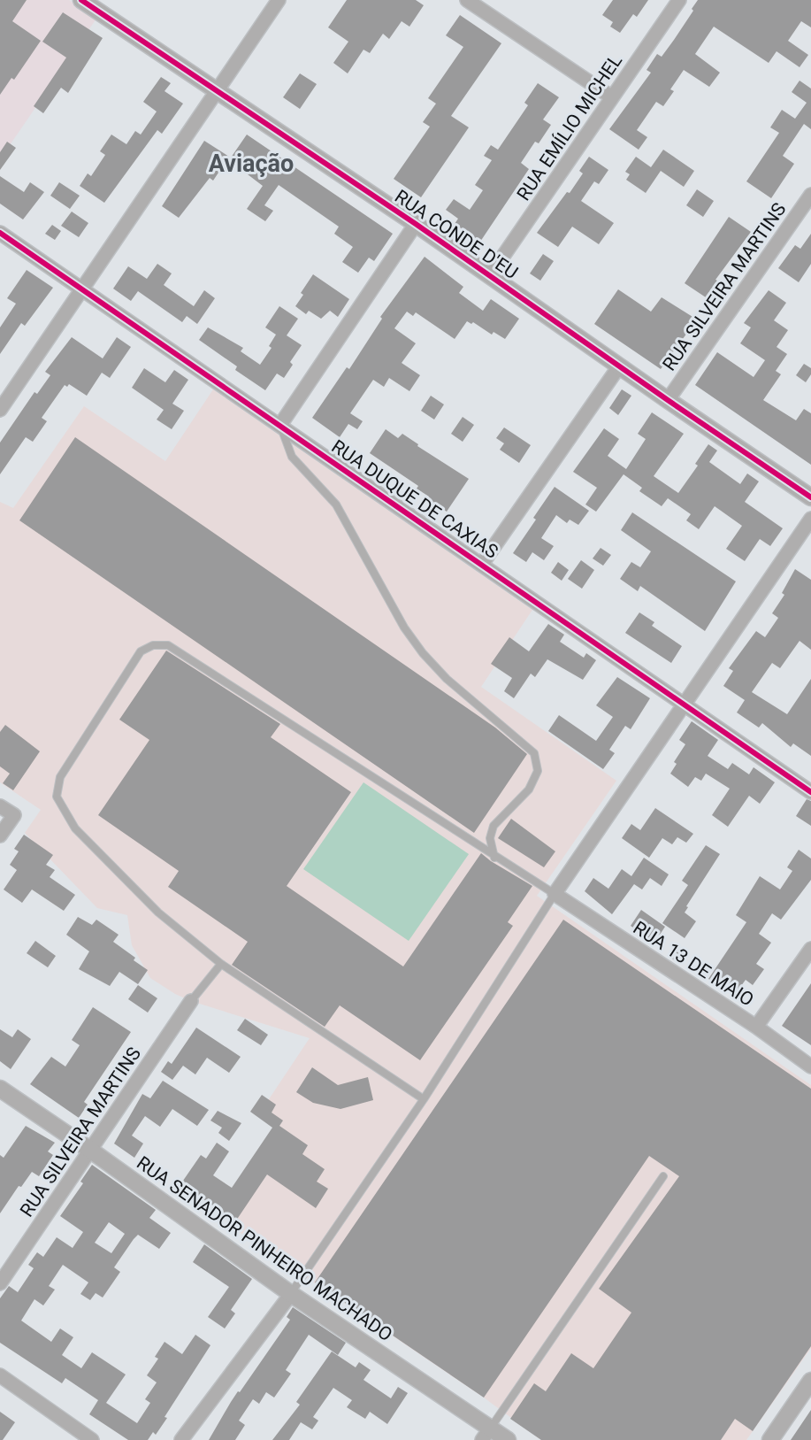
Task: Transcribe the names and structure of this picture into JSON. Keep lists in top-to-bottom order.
{
  "streets": {
    "street": [
      "RUA EMÍLIO MICHEL",
      "RUA CONDE D'EU",
      "RUA SILVEIRA MARTINS",
      "RUA DUQUE DE CAXIAS",
      "RUA 13 DE MAIO",
      "RUA SENADOR PINHEIRO MACHADO"
    ]
  },
  "crossings": [
    ["RUA EMÍLIO MICHEL", "RUA CONDE D'EU"],
    ["RUA CONDE D'EU", "RUA SILVEIRA MARTINS"],
    ["RUA SILVEIRA MARTINS", "RUA SENADOR PINHEIRO MACHADO"]
  ],
  "districts": ["Aviação"]
}
